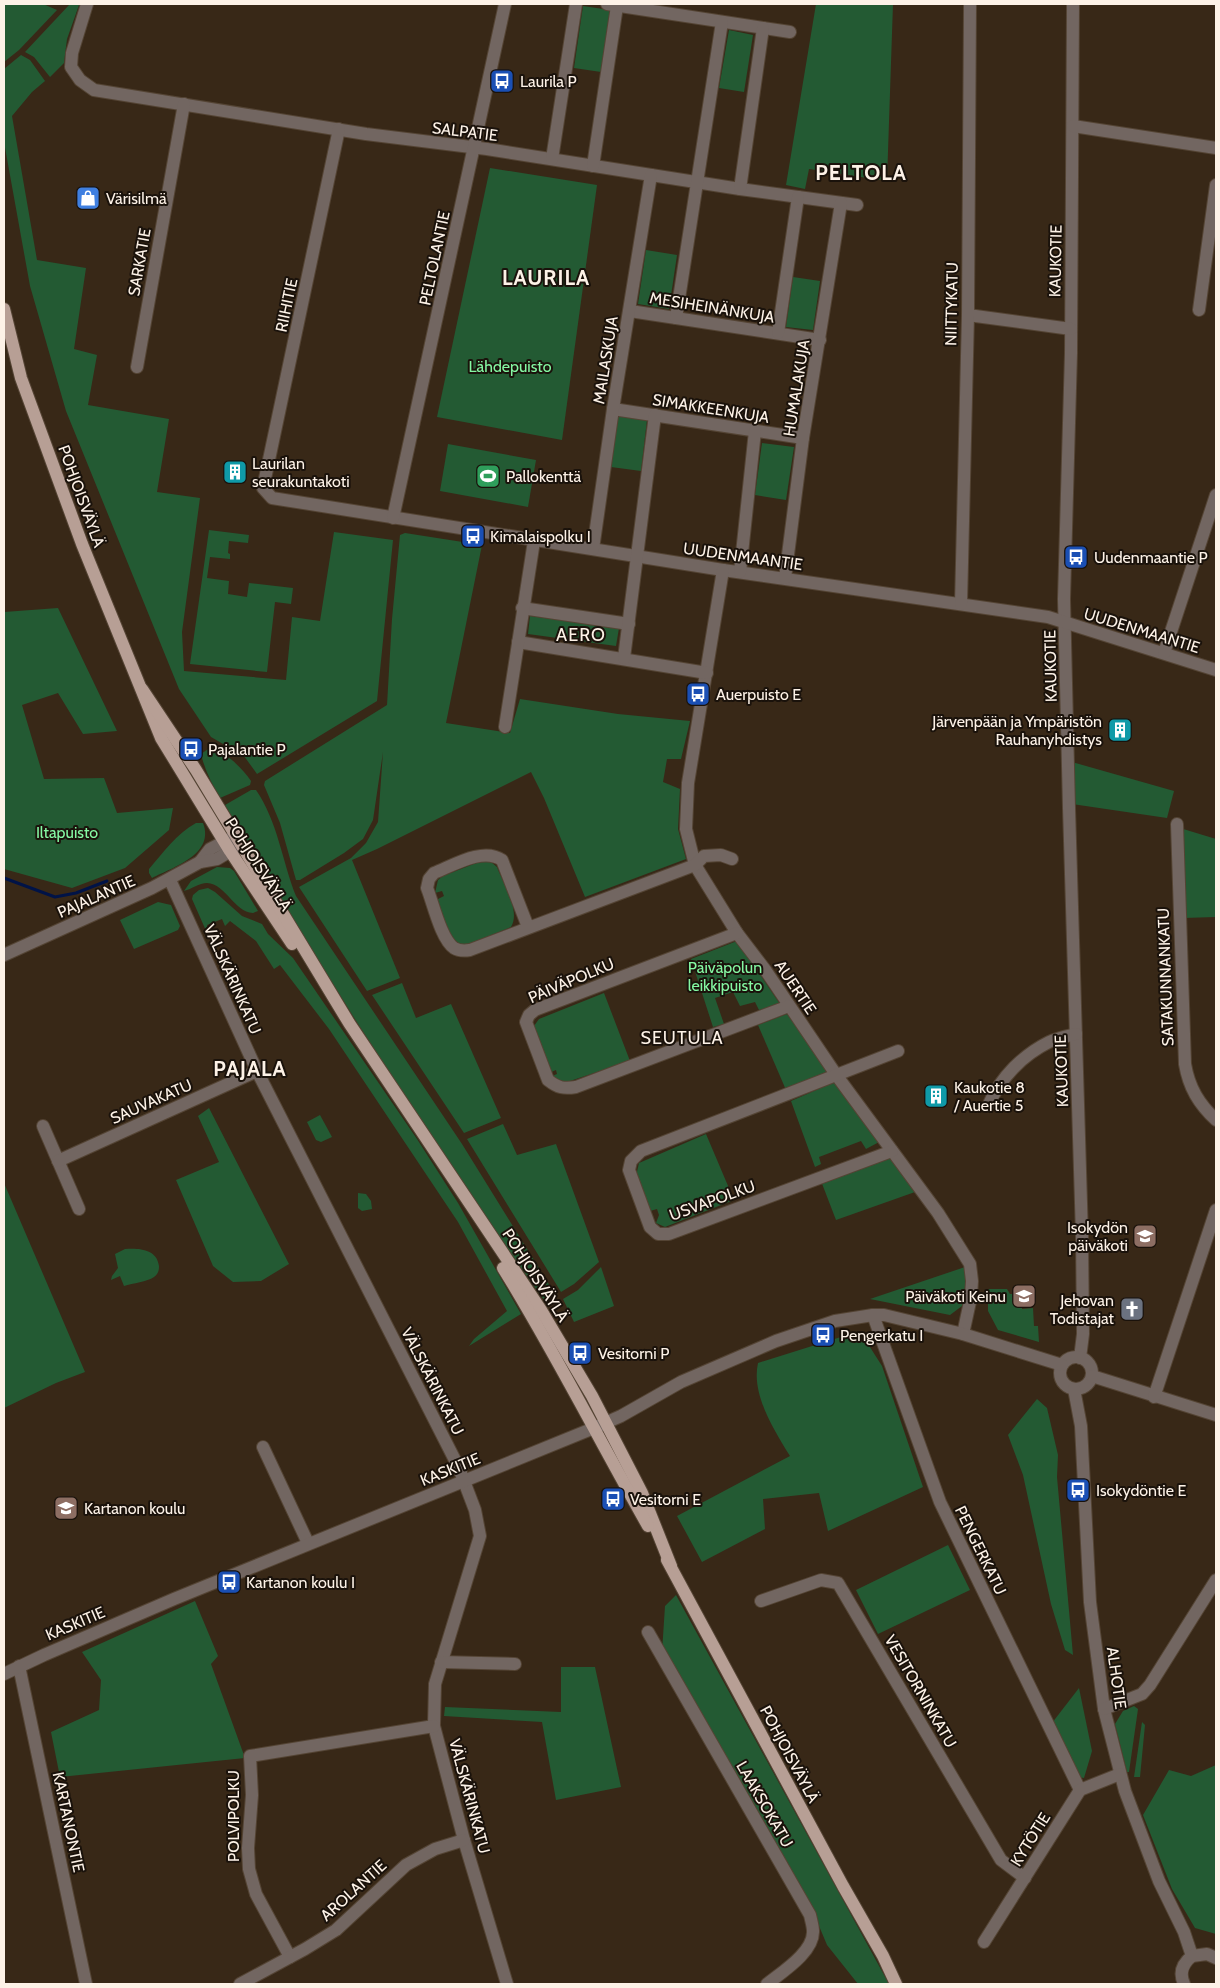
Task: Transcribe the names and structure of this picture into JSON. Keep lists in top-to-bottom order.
{
  "streets": {
    "main road": ["POHJOISVÄYLÄ"],
    "street": [
      "SALPATIE",
      "PELTOLANTIE",
      "KAUKOTIE",
      "SARKATIE",
      "NIITTYKATU",
      "RIIHITIE",
      "MESIHEINÄNKUJA",
      "MAILASKUJA",
      "HUMALAKUJA",
      "SIMAKKEENKUJA",
      "UUDENMAANTIE",
      "PAJALANTIE",
      "SATAKUNNANKATU",
      "VÄLSKÄRINKATU",
      "PÄIVÄPOLKU",
      "AUERTIE",
      "SAUVAKATU",
      "USVAPOLKU",
      "KASKITIE",
      "PENGERKATU",
      "ALHOTIE",
      "VESITORNINKATU",
      "LAAKSOKATU",
      "POLVIPOLKU",
      "KARTANONTIE",
      "KYTÖTIE",
      "AROLANTIE"
    ]
  },
  "crossings": [
    ["SALPATIE", "PELTOLANTIE"],
    ["SALPATIE", "SARKATIE"],
    ["SALPATIE", "RIIHITIE"],
    ["SALPATIE", "MAILASKUJA"],
    ["SALPATIE", "HUMALAKUJA"],
    ["PELTOLANTIE", "UUDENMAANTIE"],
    ["KAUKOTIE", "UUDENMAANTIE"],
    ["KAUKOTIE", "KASKITIE"],
    ["KAUKOTIE", "ALHOTIE"],
    ["NIITTYKATU", "UUDENMAANTIE"],
    ["RIIHITIE", "UUDENMAANTIE"],
    ["MESIHEINÄNKUJA", "MAILASKUJA"],
    ["MESIHEINÄNKUJA", "HUMALAKUJA"],
    ["MAILASKUJA", "SIMAKKEENKUJA"],
    ["MAILASKUJA", "UUDENMAANTIE"],
    ["HUMALAKUJA", "SIMAKKEENKUJA"],
    ["HUMALAKUJA", "UUDENMAANTIE"],
    ["POHJOISVÄYLÄ", "PAJALANTIE"],
    ["POHJOISVÄYLÄ", "KASKITIE"],
    ["UUDENMAANTIE", "AUERTIE"],
    ["PAJALANTIE", "VÄLSKÄRINKATU"],
    ["VÄLSKÄRINKATU", "SAUVAKATU"],
    ["VÄLSKÄRINKATU", "KASKITIE"],
    ["VÄLSKÄRINKATU", "POLVIPOLKU"],
    ["VÄLSKÄRINKATU", "AROLANTIE"],
    ["PÄIVÄPOLKU", "AUERTIE"],
    ["AUERTIE", "USVAPOLKU"],
    ["AUERTIE", "KASKITIE"],
    ["KASKITIE", "PENGERKATU"],
    ["KASKITIE", "ALHOTIE"],
    ["KASKITIE", "KARTANONTIE"],
    ["PENGERKATU", "KYTÖTIE"],
    ["VESITORNINKATU", "KYTÖTIE"],
    ["POLVIPOLKU", "AROLANTIE"]
  ],
  "districts": [
    "PELTOLA",
    "LAURILA",
    "AERO",
    "SEUTULA",
    "PAJALA"
  ],
  "parks": ["Lähdepuisto", "Iltapuisto", "Päiväpolun leikkipuisto"],
  "places": {
    "bus stop": [
      "Laurila P",
      "Kimalaispolku I",
      "Uudenmaantie P",
      "Auerpuisto E",
      "Pajalantie P",
      "Pengerkatu I",
      "Vesitorni P",
      "Isokydöntie E",
      "Vesitorni E",
      "Kartanon koulu I"
    ],
    "shop": ["Värisilmä"],
    "building": ["Laurilan seurakuntakoti", "Järvenpään ja Ympäristön Rauhanyhdistys", "Kaukotie 8 / Auertie 5"],
    "sports": ["Pallokenttä"],
    "school or university": ["Isokydön päiväkoti", "Päiväkoti Keinu", "Kartanon koulu"],
    "church": ["Jehovan Todistajat"]
  }
}
